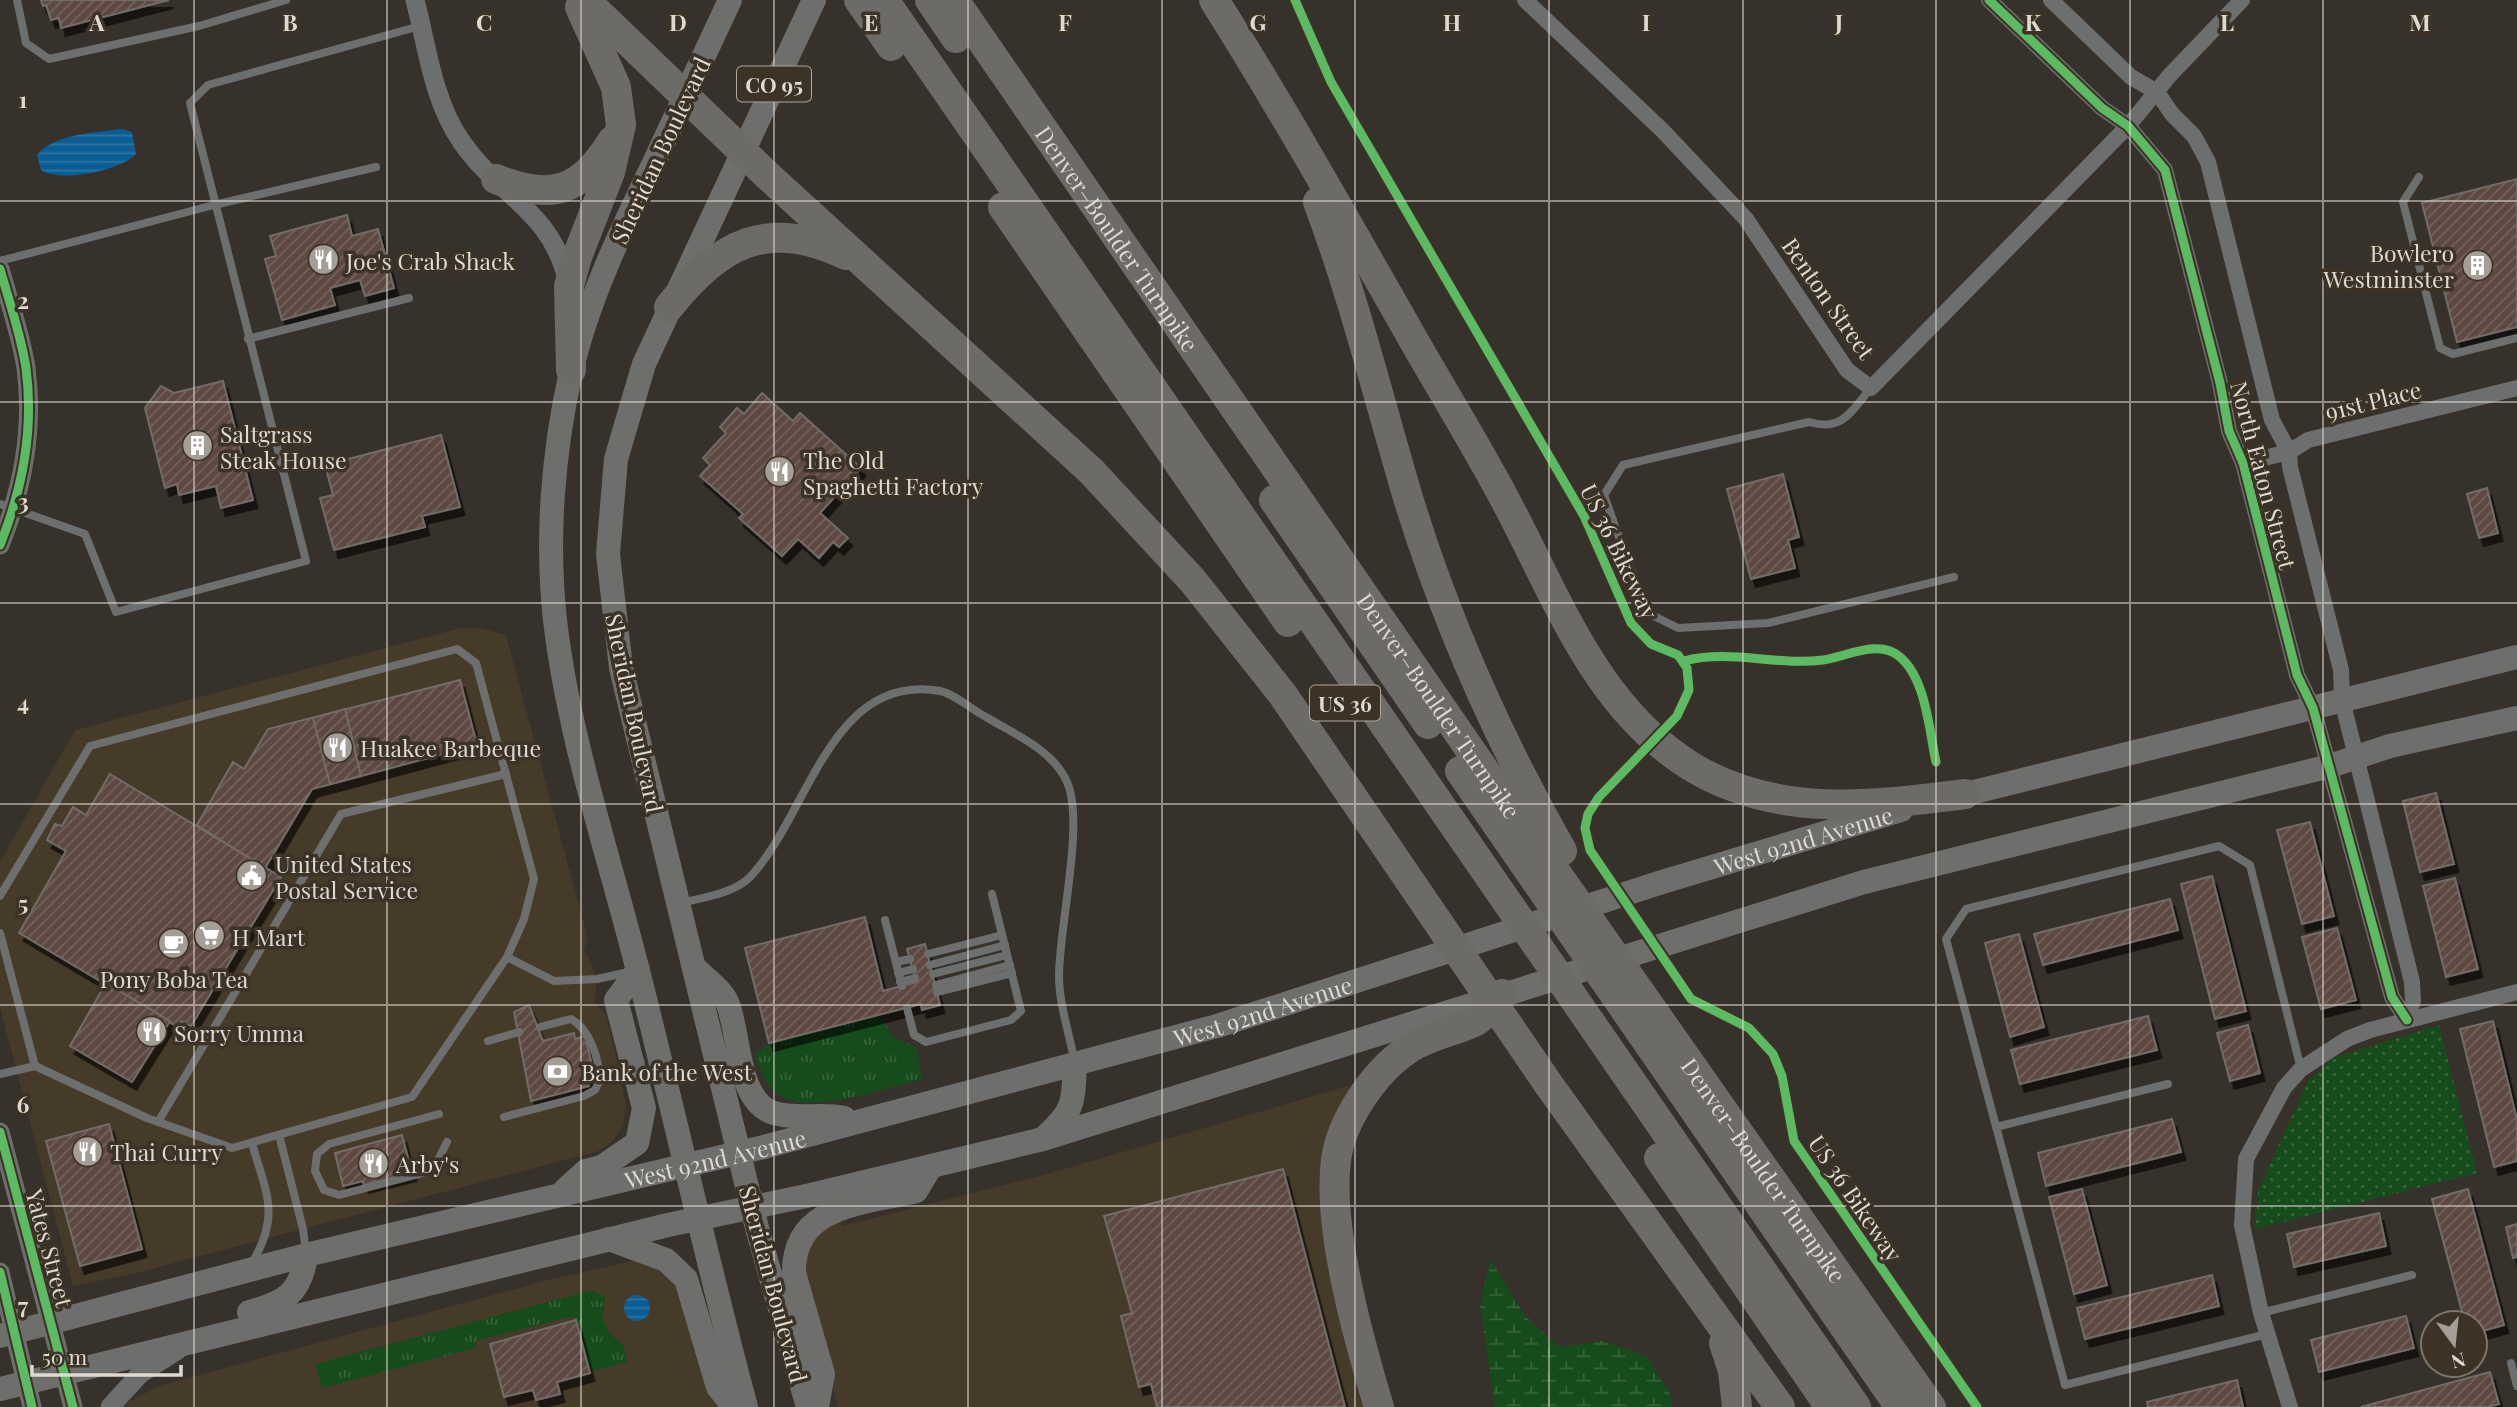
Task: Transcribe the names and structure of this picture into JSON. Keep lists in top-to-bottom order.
{
  "streets": {
    "highway": ["Denver–Boulder Turnpike", "US 36"],
    "main road": ["CO 95", "Sheridan Boulevard", "West 92nd Avenue"],
    "street": [
      "Benton Street",
      "91st Place",
      "North Eaton Street",
      "Yates Street"
    ],
    "cycle path": ["US 36 Bikeway"]
  },
  "crossings": [
    ["Sheridan Boulevard", "West 92nd Avenue"],
    ["Benton Street", "North Eaton Street"],
    ["91st Place", "North Eaton Street"],
    ["North Eaton Street", "West 92nd Avenue"],
    ["West 92nd Avenue", "Yates Street"]
  ],
  "places": {
    "restaurant": [
      "Joe's Crab Shack",
      "The Old Spaghetti Factory",
      "Huakee Barbeque",
      "Sorry Umma",
      "Thai Curry",
      "Arby's"
    ],
    "building": ["Bowlero Westminster", "Saltgrass Steak House"],
    "public building": ["United States Postal Service"],
    "supermarket": ["H Mart"],
    "cafe": ["Pony Boba Tea"],
    "bank": ["Bank of the West"]
  },
  "scale_bar": "50 m",
  "north": "bottom",
  "grid": {
    "columns": [
      "A",
      "B",
      "C",
      "D",
      "E",
      "F",
      "G",
      "H",
      "I",
      "J",
      "K",
      "L",
      "M"
    ],
    "rows": [
      "1",
      "2",
      "3",
      "4",
      "5",
      "6",
      "7"
    ]
  }
}
